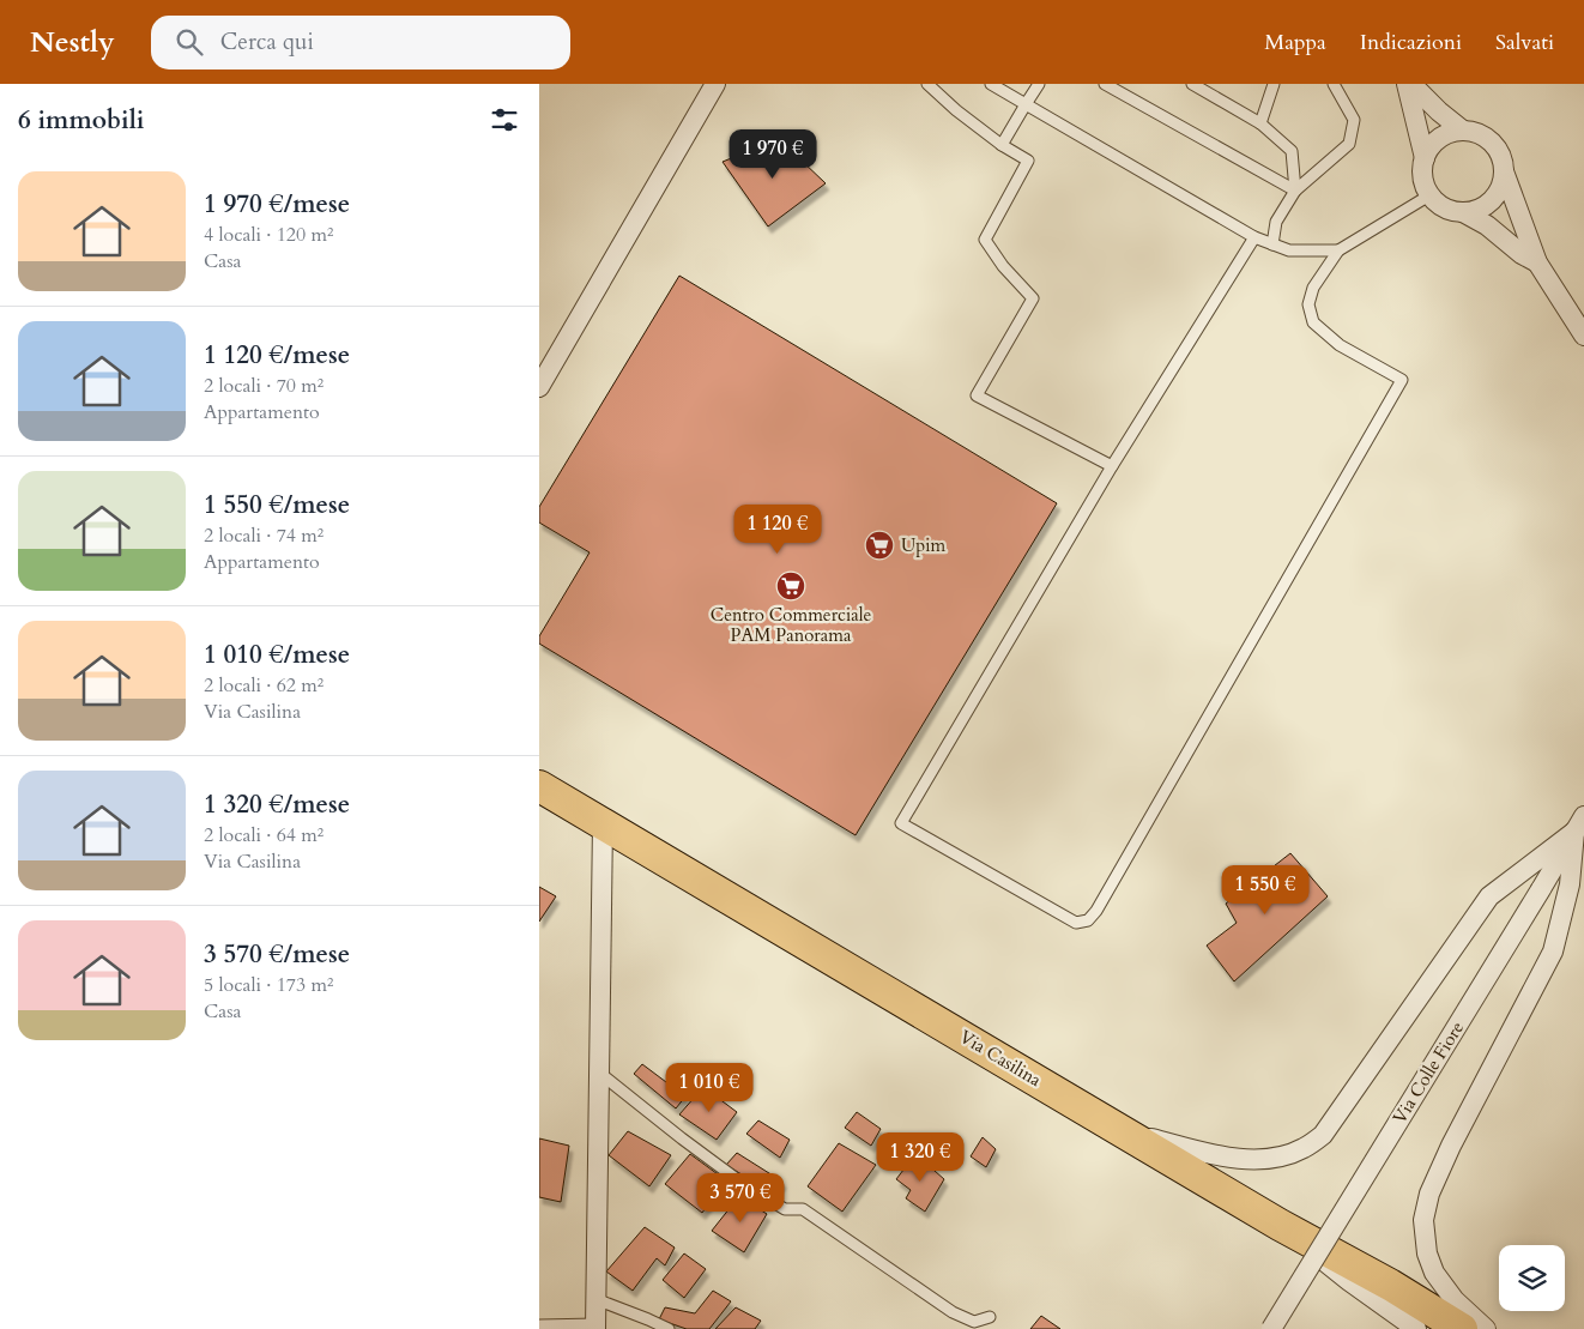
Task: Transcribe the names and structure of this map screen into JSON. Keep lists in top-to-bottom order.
{
  "streets": {
    "main road": ["Via Casilina"],
    "street": ["Via Colle Fiore"]
  },
  "places": {
    "supermarket": ["Upim", "Centro Commerciale PAM Panorama"]
  },
  "page": {
    "header": "Nestly",
    "search": "Cerca qui",
    "nav": ["Mappa", "Indicazioni", "Salvati"],
    "heading": "6 immobili",
    "price": [
      "1 970 €",
      "1 120 €",
      "1 550 €",
      "1 010 €",
      "1 320 €",
      "3 570 €"
    ],
    "list": [
      {
        "name": "1 970 €/mese",
        "note": "4 locali · 120 m² · Casa"
      },
      {
        "name": "1 120 €/mese",
        "note": "2 locali · 70 m² · Appartamento"
      },
      {
        "name": "1 550 €/mese",
        "note": "2 locali · 74 m² · Appartamento"
      },
      {
        "name": "1 010 €/mese",
        "note": "2 locali · 62 m² · Via Casilina"
      },
      {
        "name": "1 320 €/mese",
        "note": "2 locali · 64 m² · Via Casilina"
      },
      {
        "name": "3 570 €/mese",
        "note": "5 locali · 173 m² · Casa"
      }
    ]
  }
}
